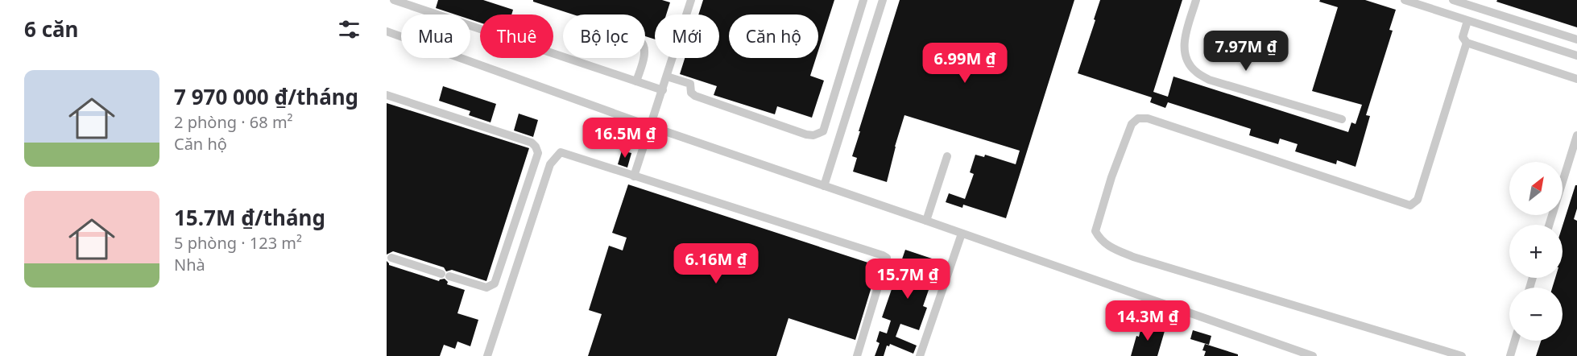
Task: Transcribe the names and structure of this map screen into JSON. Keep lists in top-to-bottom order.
{
  "north": "top right",
  "page": {
    "heading": "6 căn",
    "chip": [
      "Mua",
      "Thuê",
      "Bộ lọc",
      "Mới",
      "Căn hộ"
    ],
    "price": [
      "7.97M ₫",
      "6.99M ₫",
      "16.5M ₫",
      "6.16M ₫",
      "15.7M ₫",
      "14.3M ₫"
    ],
    "list": [
      {
        "name": "7 970 000 ₫/tháng",
        "note": "2 phòng · 68 m² · Căn hộ"
      },
      {
        "name": "15.7M ₫/tháng",
        "note": "5 phòng · 123 m² · Nhà"
      }
    ],
    "map_buttons": ["+", "−"]
  }
}
